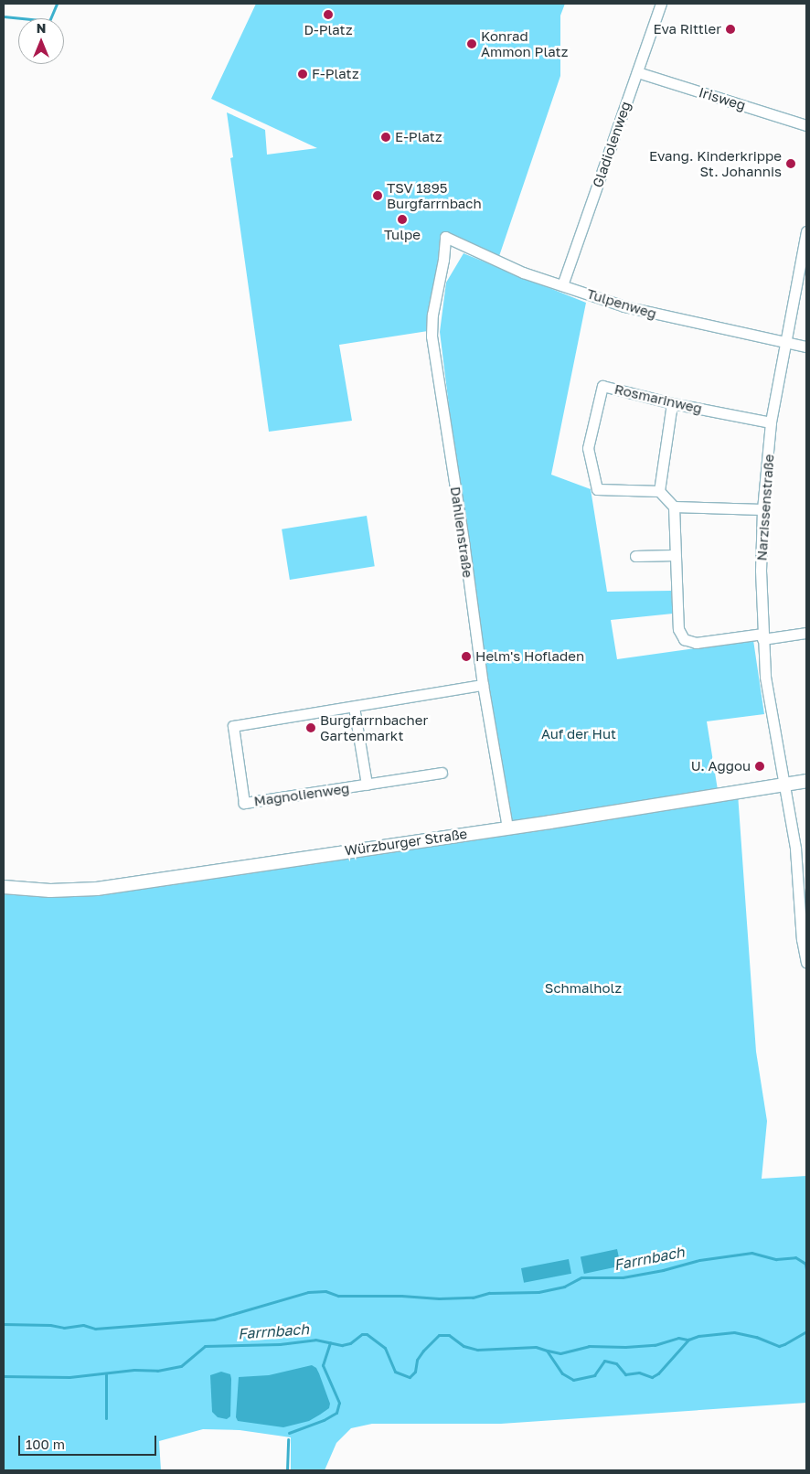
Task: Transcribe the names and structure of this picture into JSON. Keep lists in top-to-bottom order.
{
  "streets": {
    "street": [
      "Irisweg",
      "Gladiolenweg",
      "Tulpenweg",
      "Rosmarinweg",
      "Narzissenstraße",
      "Dahlienstraße",
      "Magnolienweg",
      "Würzburger Straße"
    ]
  },
  "crossings": [
    ["Irisweg", "Gladiolenweg"],
    ["Gladiolenweg", "Tulpenweg"],
    ["Tulpenweg", "Narzissenstraße"],
    ["Tulpenweg", "Dahlienstraße"],
    ["Rosmarinweg", "Narzissenstraße"],
    ["Narzissenstraße", "Würzburger Straße"],
    ["Dahlienstraße", "Magnolienweg"],
    ["Dahlienstraße", "Würzburger Straße"]
  ],
  "water": ["Farrnbach"],
  "parks": ["Auf der Hut", "Schmalholz"],
  "places": [
    "D-Platz",
    "Eva Rittler",
    "Konrad Ammon Platz",
    "F-Platz",
    "E-Platz",
    "Evang. Kinderkrippe St. Johannis",
    "TSV 1895 Burgfarrnbach",
    "Tulpe",
    "Helm's Hofladen",
    "Burgfarrnbacher Gartenmarkt",
    "U. Aggou"
  ],
  "scale_bar": "100 m",
  "north": "top"
}
